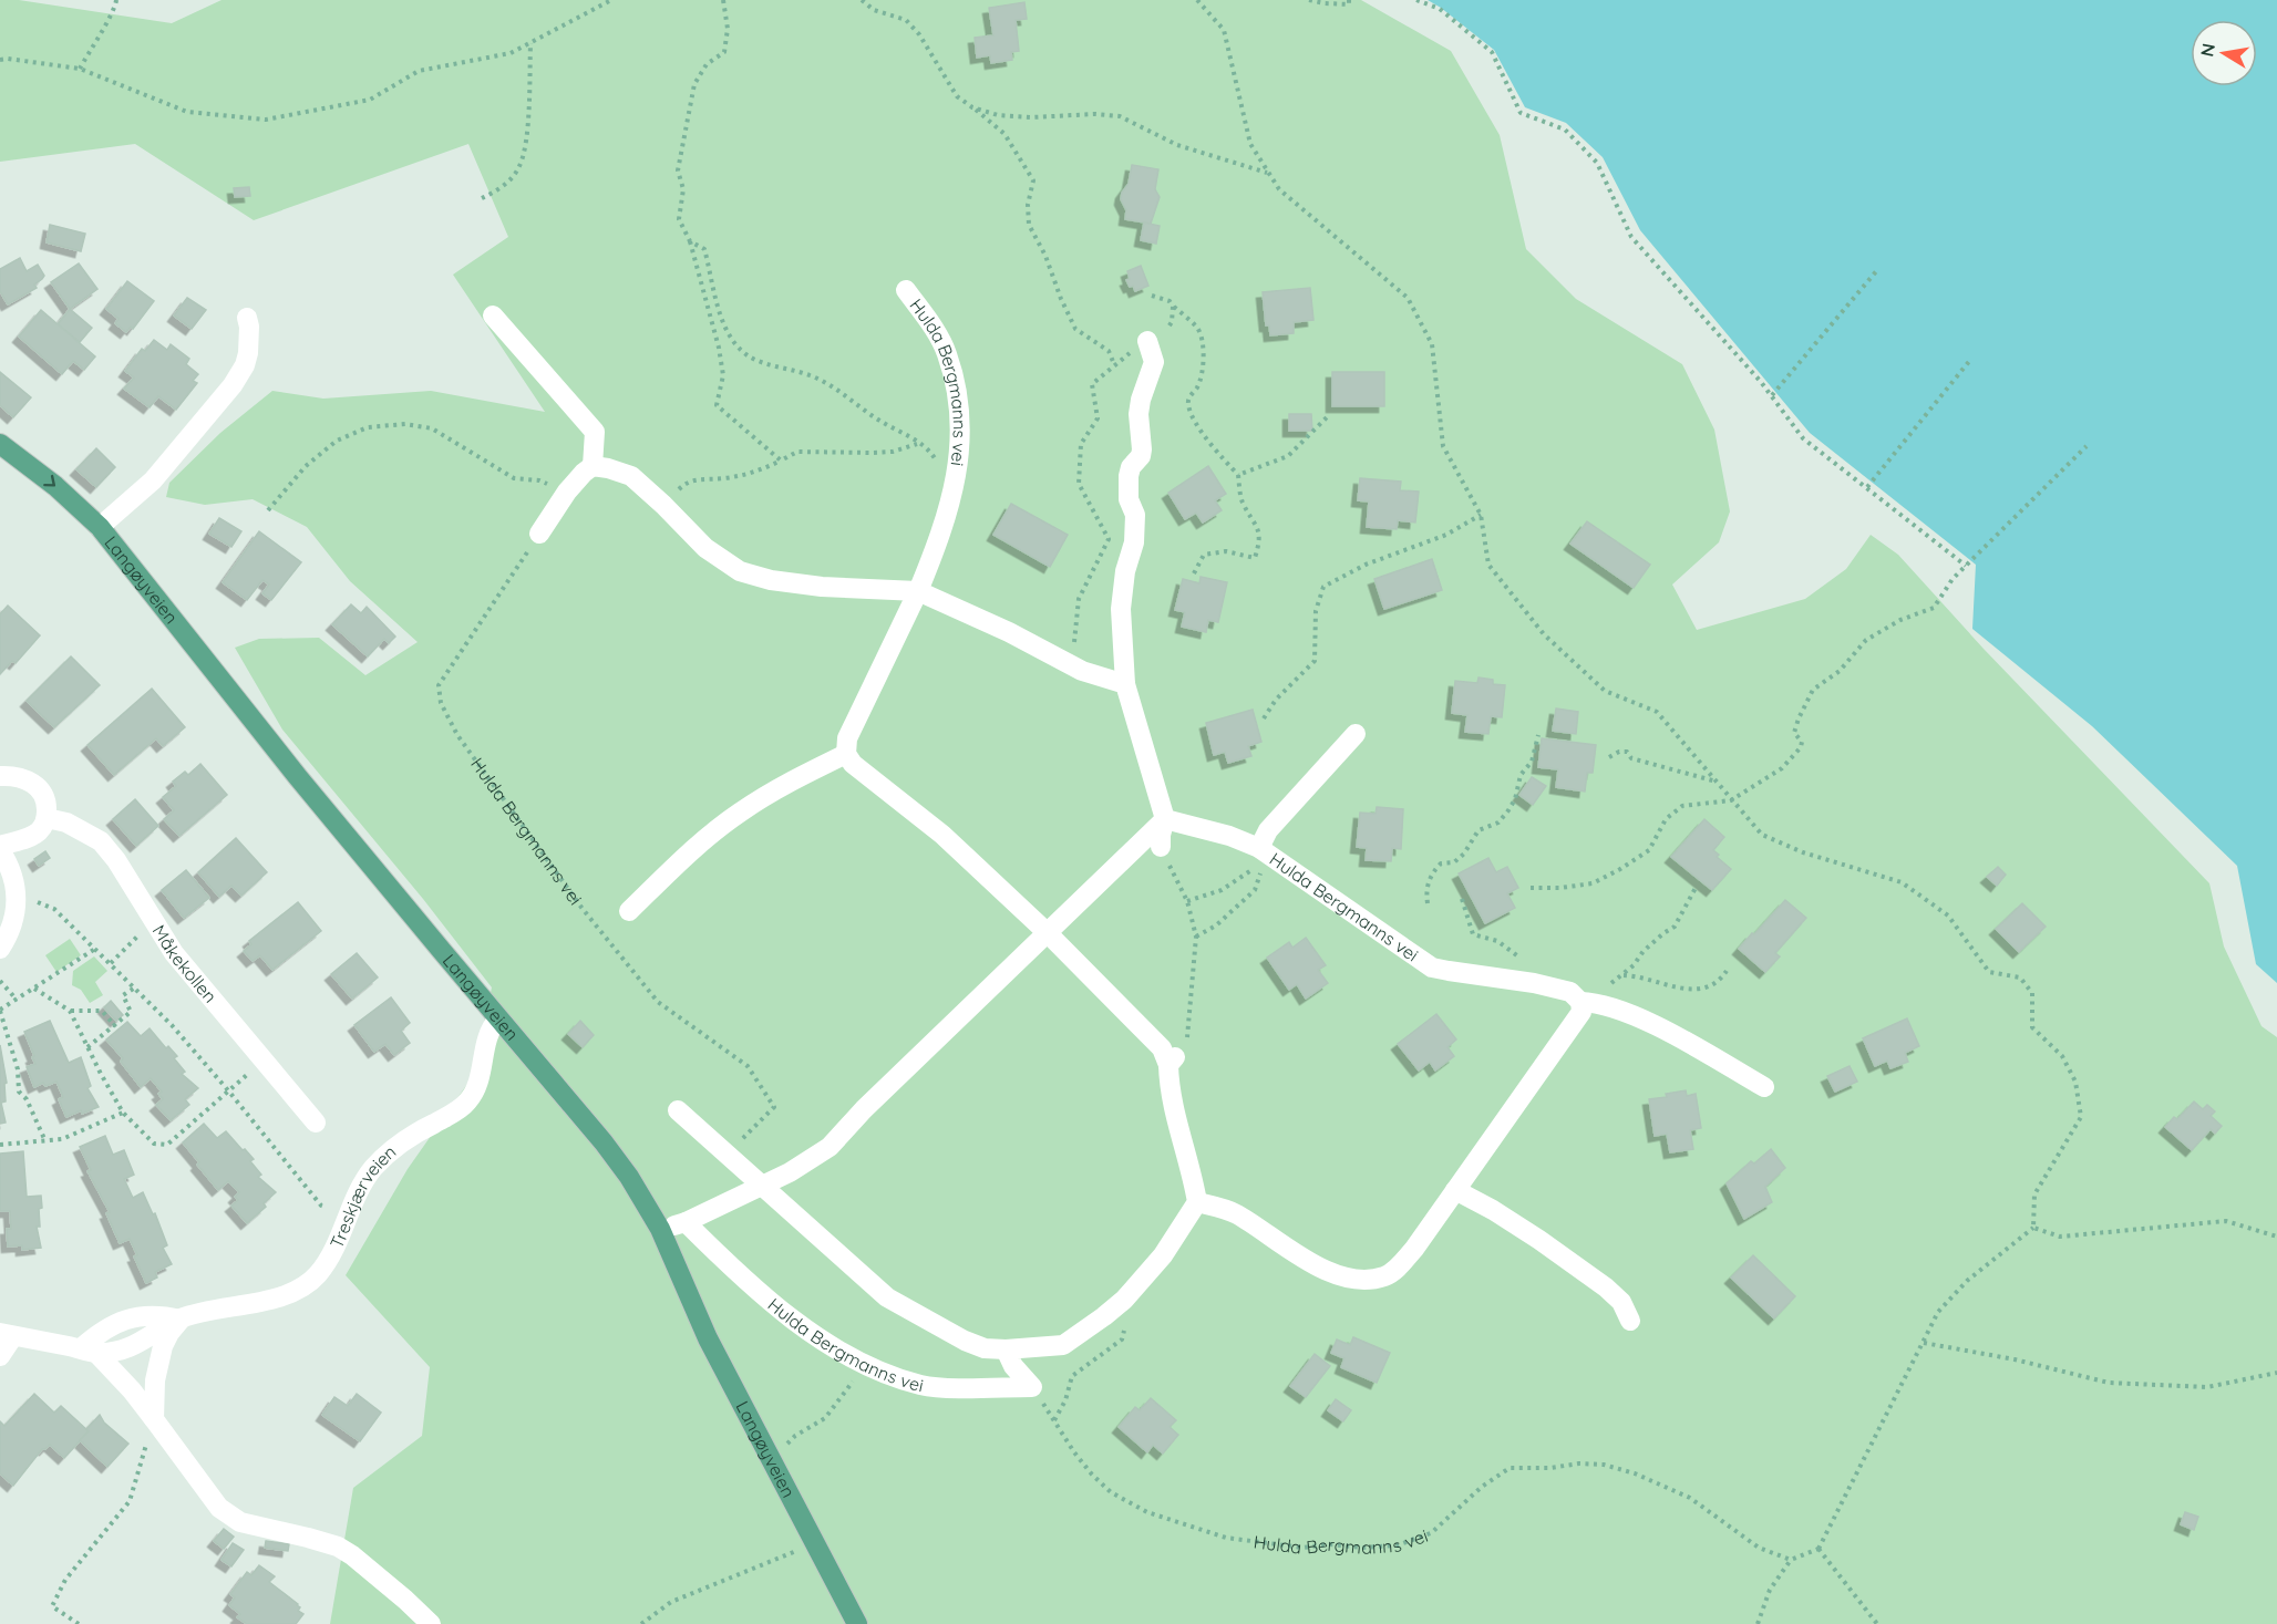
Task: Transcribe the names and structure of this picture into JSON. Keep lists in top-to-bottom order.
{
  "streets": {
    "main road": ["Langøyveien"],
    "street": ["Hulda Bergmanns vei", "Måkekollen", "Treskjærveien"]
  },
  "crossings": [
    ["Langøyveien", "Treskjærveien"]
  ],
  "north": "left"
}
